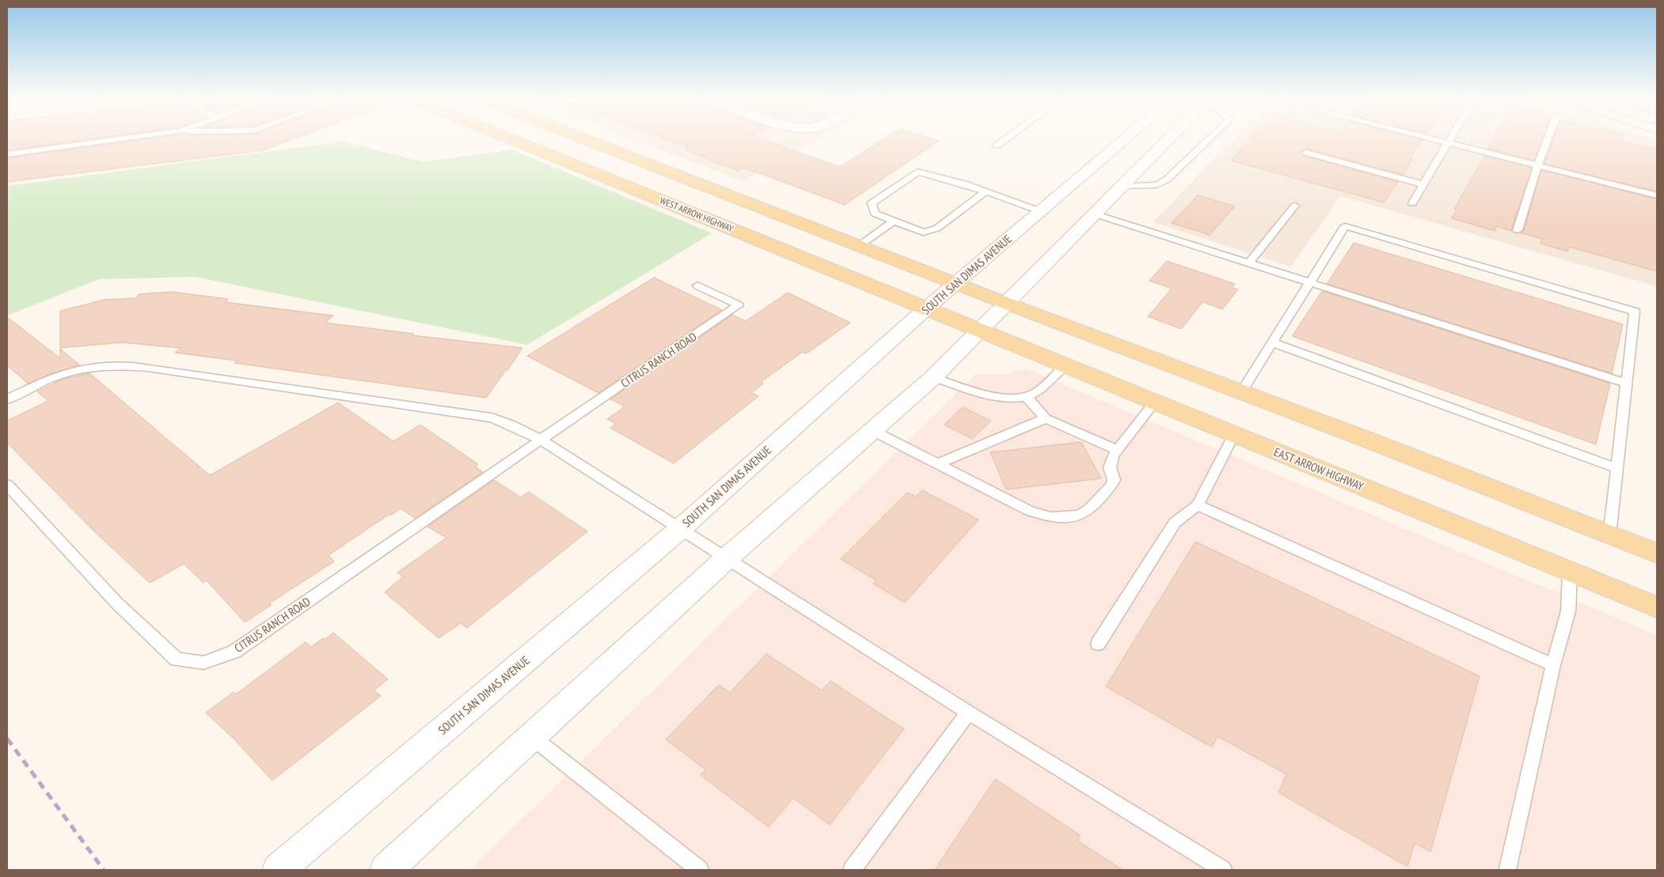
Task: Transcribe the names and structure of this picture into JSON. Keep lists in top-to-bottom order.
{
  "streets": {
    "main road": ["WEST ARROW HIGHWAY", "EAST ARROW HIGHWAY"],
    "street": ["SOUTH SAN DIMAS AVENUE"],
    "lane": ["CITRUS RANCH ROAD"]
  },
  "crossings": [
    ["WEST ARROW HIGHWAY", "SOUTH SAN DIMAS AVENUE"],
    ["WEST ARROW HIGHWAY", "EAST ARROW HIGHWAY"]
  ]
}
